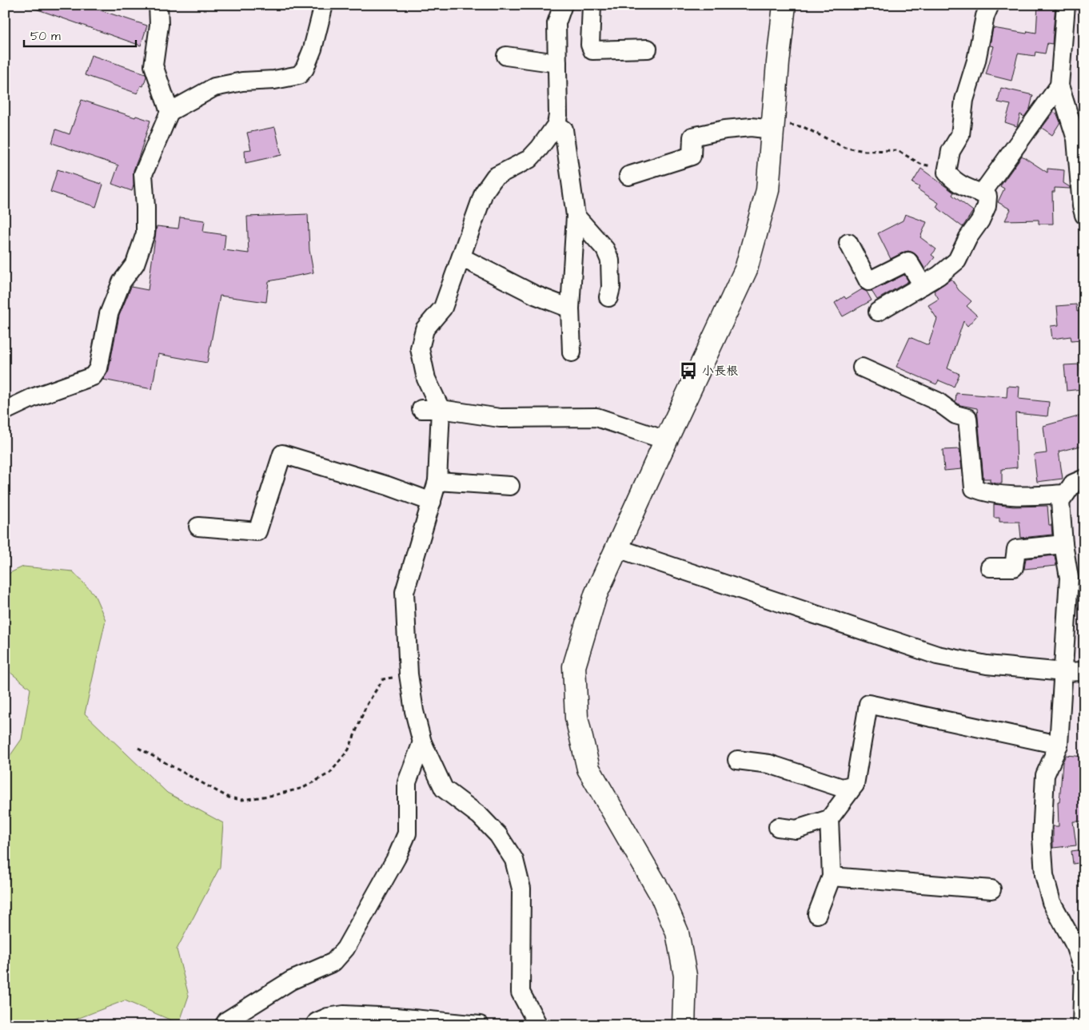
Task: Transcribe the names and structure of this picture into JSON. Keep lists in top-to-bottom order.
{
  "places": {
    "bus stop": ["小長根"]
  },
  "scale_bar": "50 m"
}
